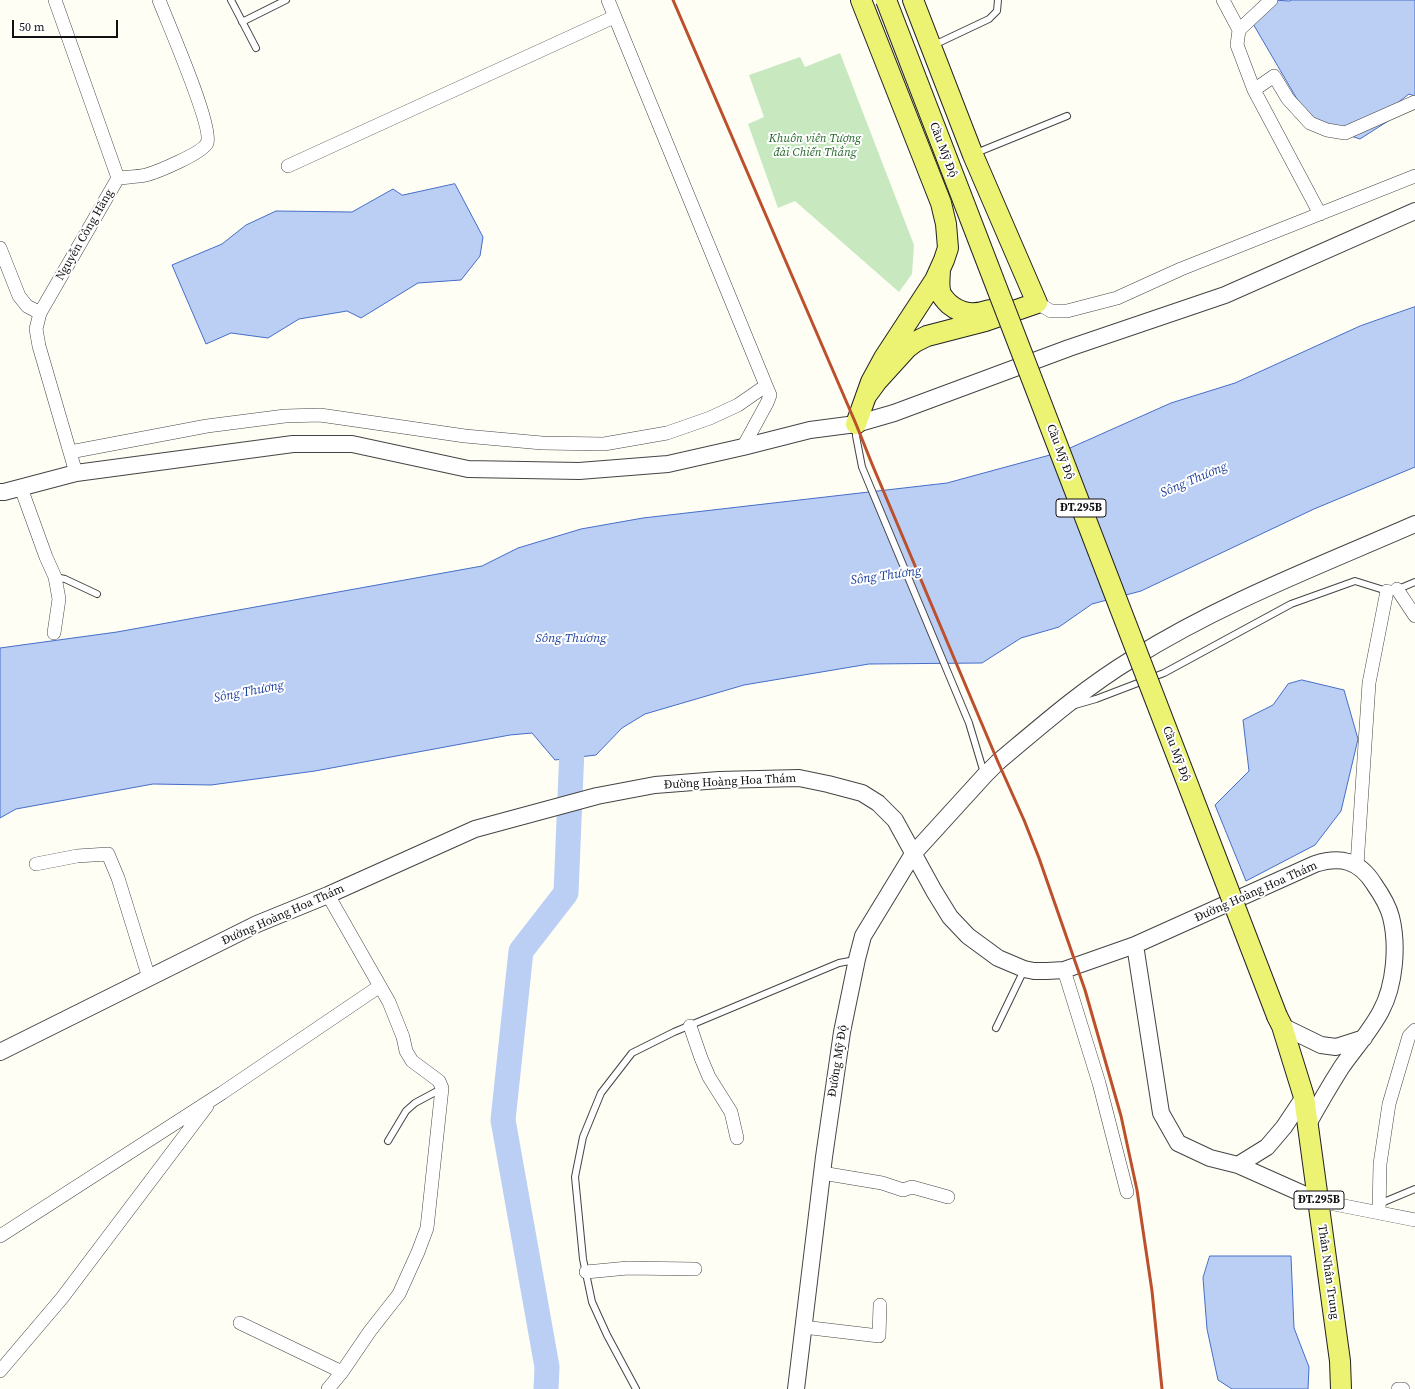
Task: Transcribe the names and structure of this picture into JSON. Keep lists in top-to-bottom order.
{
  "streets": {
    "main road": ["Cầu Mỹ Độ", "ĐT.295B", "Thân Nhân Trung"],
    "street": ["Nguyễn Công Hãng", "Đường Hoàng Hoa Thám", "Đường Mỹ Độ"]
  },
  "crossings": [
    ["Cầu Mỹ Độ", "Thân Nhân Trung"],
    ["Đường Hoàng Hoa Thám", "Đường Mỹ Độ"]
  ],
  "water": ["Sông Thương"],
  "parks": ["Khuôn viên Tượng đài Chiến Thắng"],
  "scale_bar": "50 m"
}
